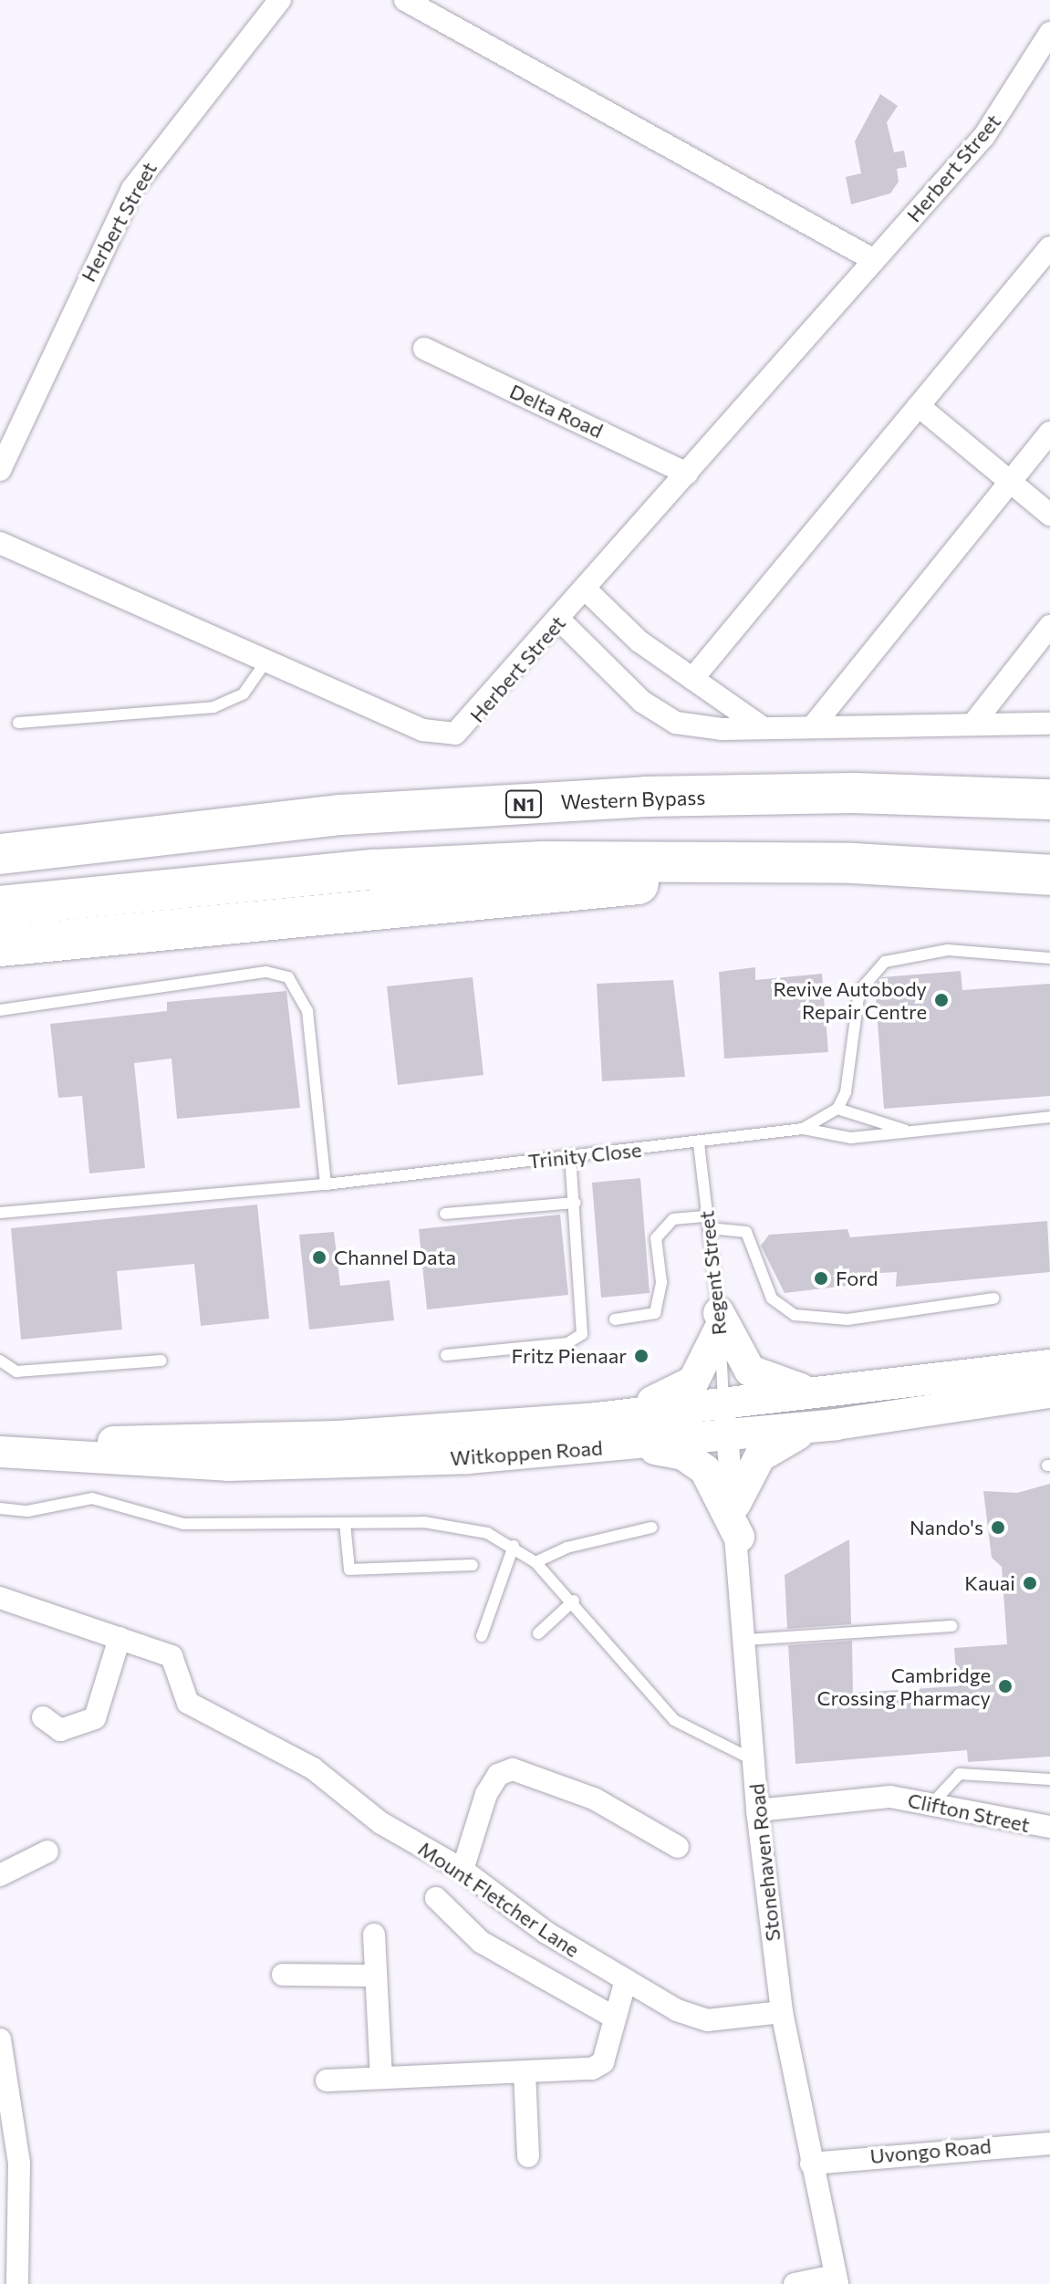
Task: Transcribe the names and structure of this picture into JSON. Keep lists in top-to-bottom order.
{
  "streets": {
    "highway": ["Western Bypass", "N1"],
    "main road": ["Witkoppen Road"],
    "street": [
      "Herbert Street",
      "Delta Road",
      "Clifton Street",
      "Stonehaven Road",
      "Mount Fletcher Lane",
      "Uvongo Road"
    ],
    "lane": ["Trinity Close", "Regent Street"]
  },
  "crossings": [
    ["Herbert Street", "Delta Road"],
    ["Trinity Close", "Regent Street"],
    ["Regent Street", "Witkoppen Road"],
    ["Regent Street", "Stonehaven Road"],
    ["Witkoppen Road", "Stonehaven Road"],
    ["Clifton Street", "Stonehaven Road"],
    ["Stonehaven Road", "Mount Fletcher Lane"],
    ["Stonehaven Road", "Uvongo Road"]
  ],
  "places": [
    "Revive Autobody Repair Centre",
    "Channel Data",
    "Ford",
    "Fritz Pienaar",
    "Nando's",
    "Kauai",
    "Cambridge Crossing Pharmacy"
  ]
}
